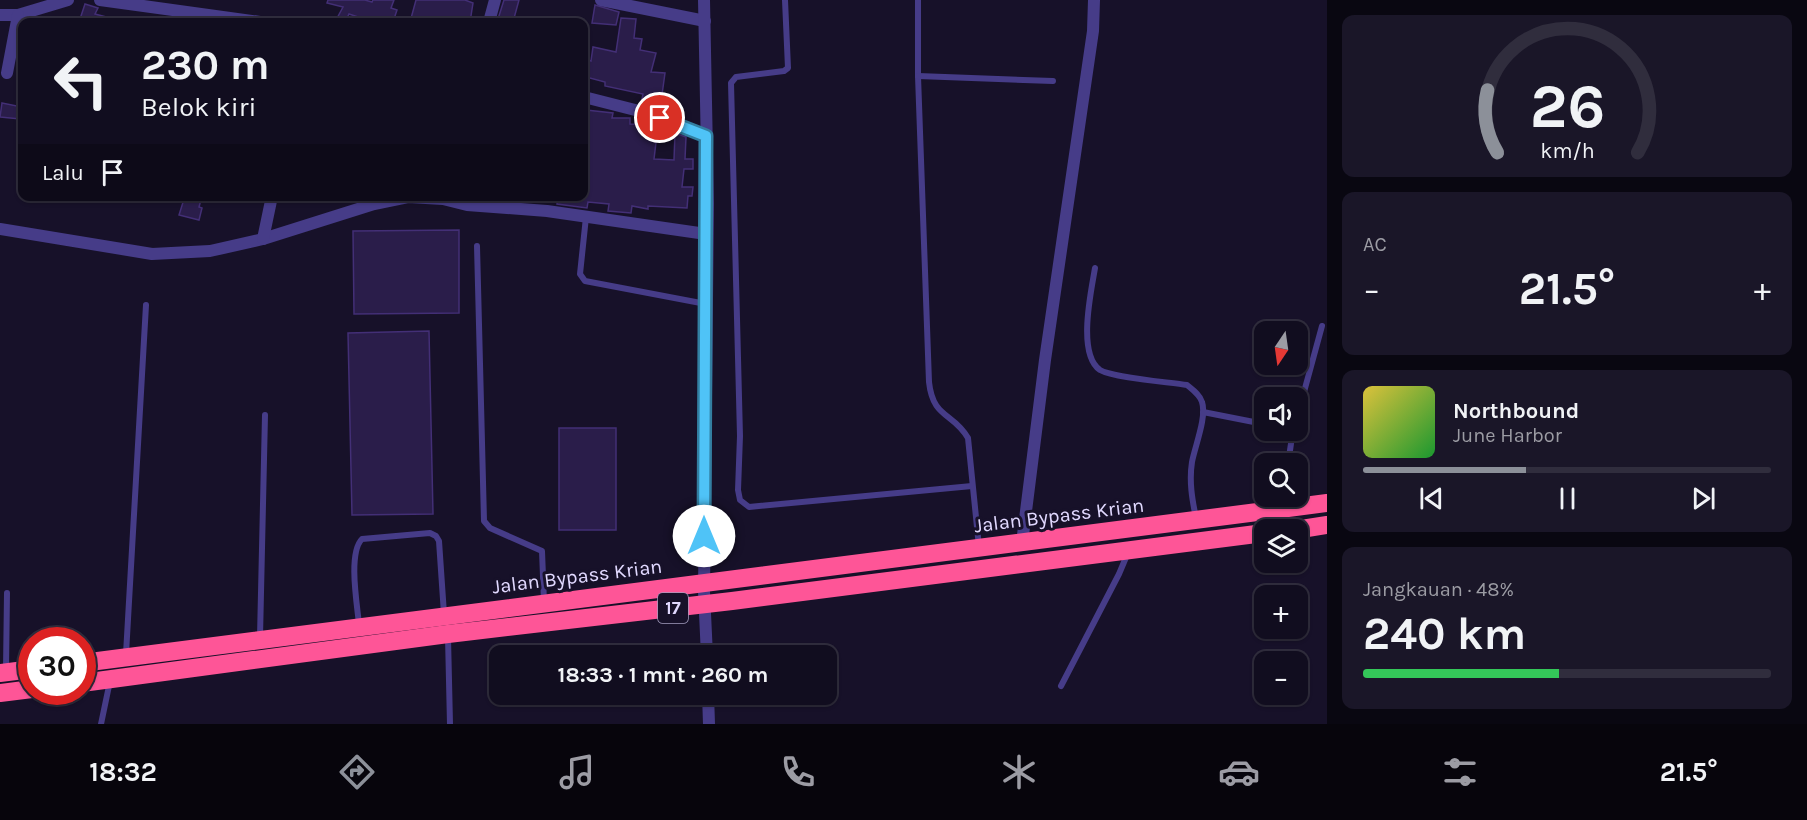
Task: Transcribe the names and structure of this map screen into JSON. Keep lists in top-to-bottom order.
{
  "streets": {
    "highway": ["Jalan Bypass Krian", "17"]
  },
  "north": "bottom",
  "page": {
    "turn": ["230 m", "Belok kiri"],
    "then": "Lalu",
    "tile": [
      "AC",
      ["Jangkauan · 48%", "240 km"]
    ],
    "heat": ["−", "21.5°", "+"],
    "map_buttons": ["+", "−"],
    "song": ["Northbound", "June Harbor"],
    "limit": "30",
    "trip": "18:33 · 1 mnt · 260 m",
    "tabs": ["18:32", "21.5°"],
    "gauge": ["26", "km/h"]
  }
}
